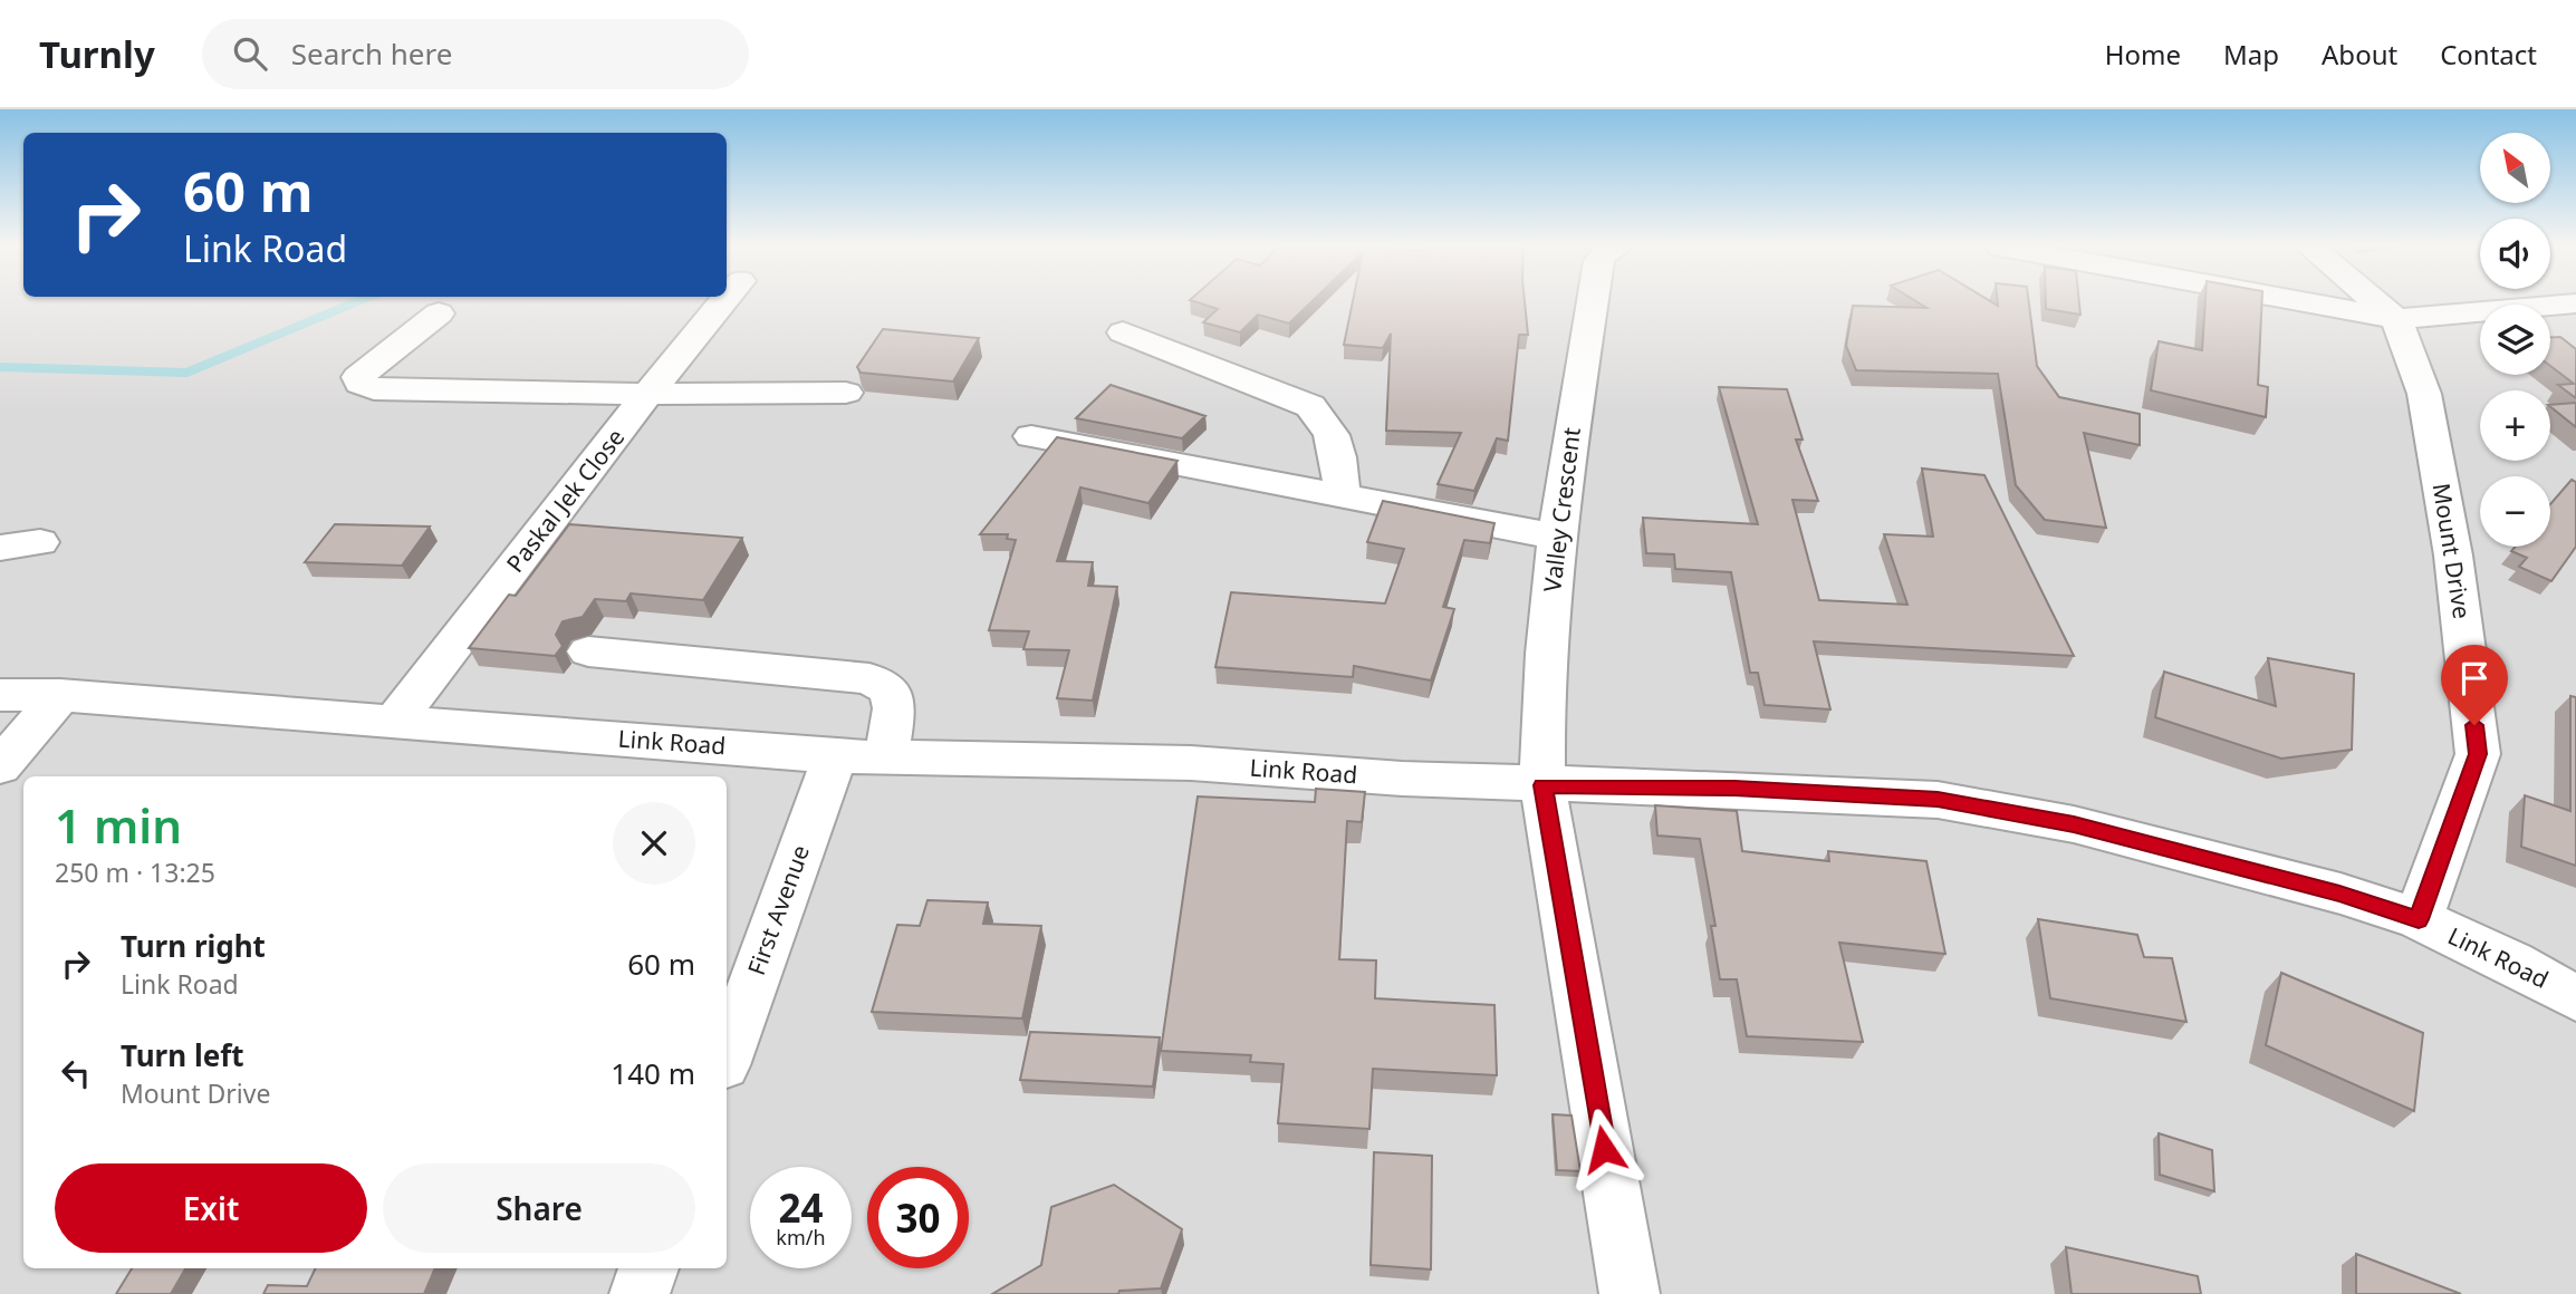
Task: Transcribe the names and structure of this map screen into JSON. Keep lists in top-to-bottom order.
{
  "streets": {
    "street": [
      "Paskal Jek Close",
      "Valley Crescent",
      "Mount Drive",
      "Link Road",
      "First Avenue"
    ]
  },
  "crossings": [
    ["Paskal Jek Close", "Link Road"],
    ["Valley Crescent", "Link Road"],
    ["Mount Drive", "Link Road"],
    ["Link Road", "First Avenue"]
  ],
  "north": "top left",
  "page": {
    "header": "Turnly",
    "search": "Search here",
    "nav": [
      "Home",
      "Map",
      "About",
      "Contact"
    ],
    "map_buttons": ["+", "−"],
    "turn": ["60 m", "Link Road"],
    "heading": ["1 min", "250 m · 13:25"],
    "list": [
      {
        "name": "Turn right",
        "note": "Link Road",
        "value": "60 m"
      },
      {
        "name": "Turn left",
        "note": "Mount Drive",
        "value": "140 m"
      }
    ],
    "buttons": ["Exit", "Share"],
    "speed": "24 km/h",
    "limit": "30"
  }
}
